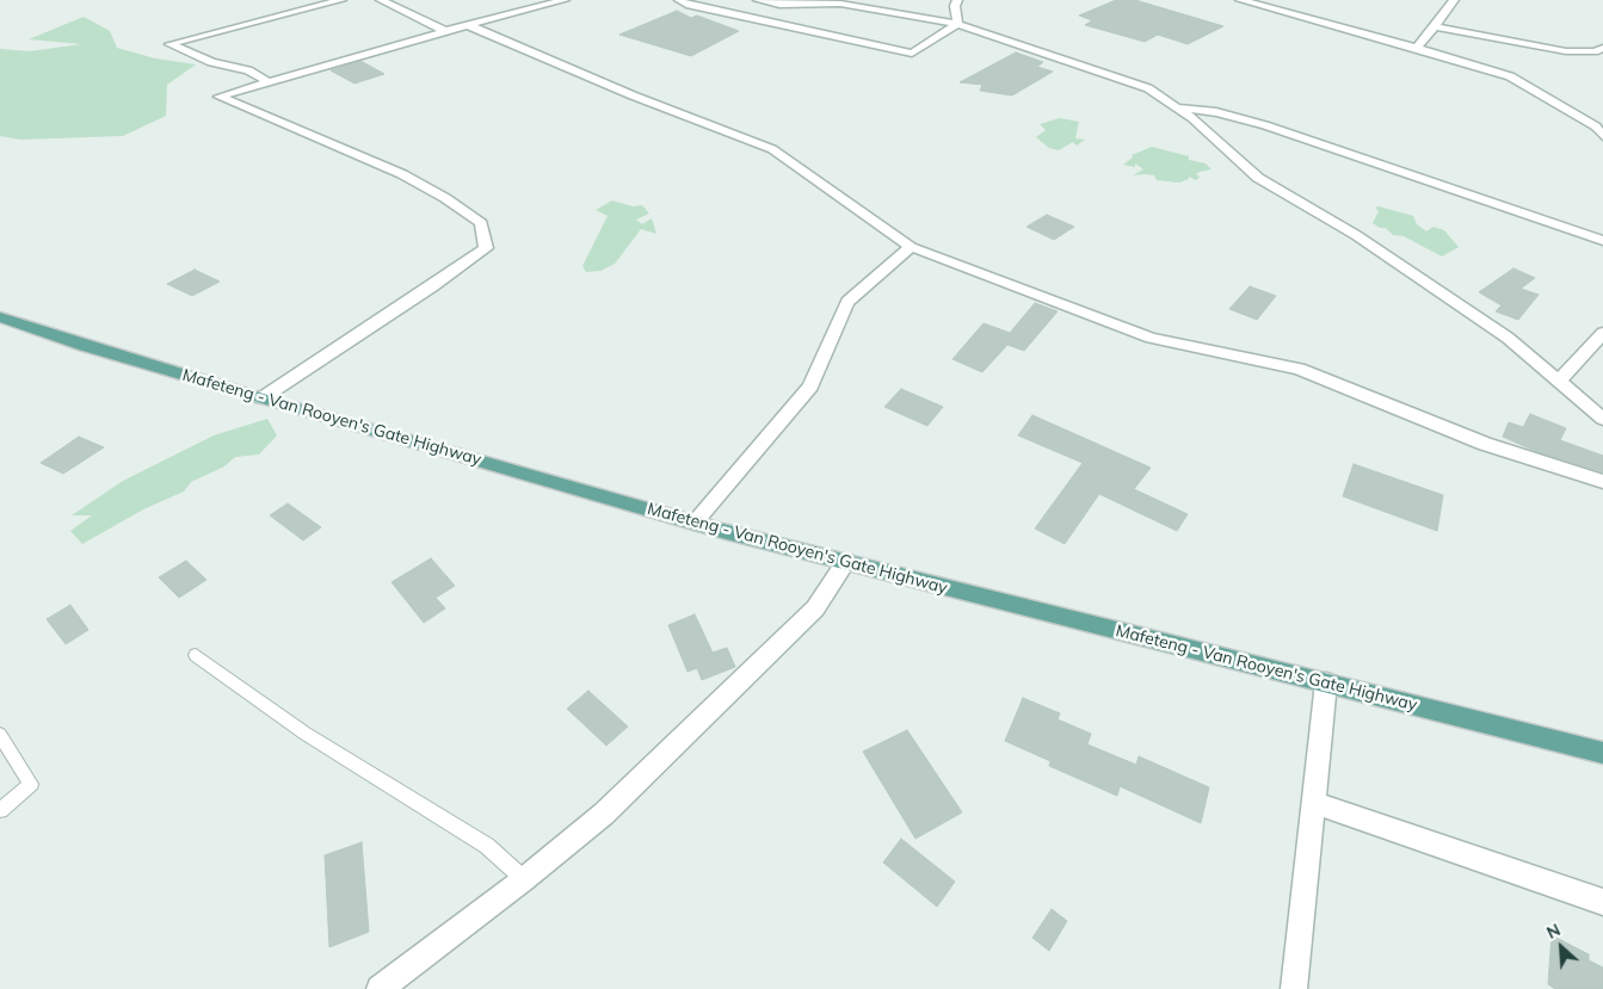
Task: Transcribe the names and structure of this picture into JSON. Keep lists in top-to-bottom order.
{
  "streets": {
    "main road": ["Mafeteng - Van Rooyen's Gate Highway"]
  },
  "north": "top left"
}
